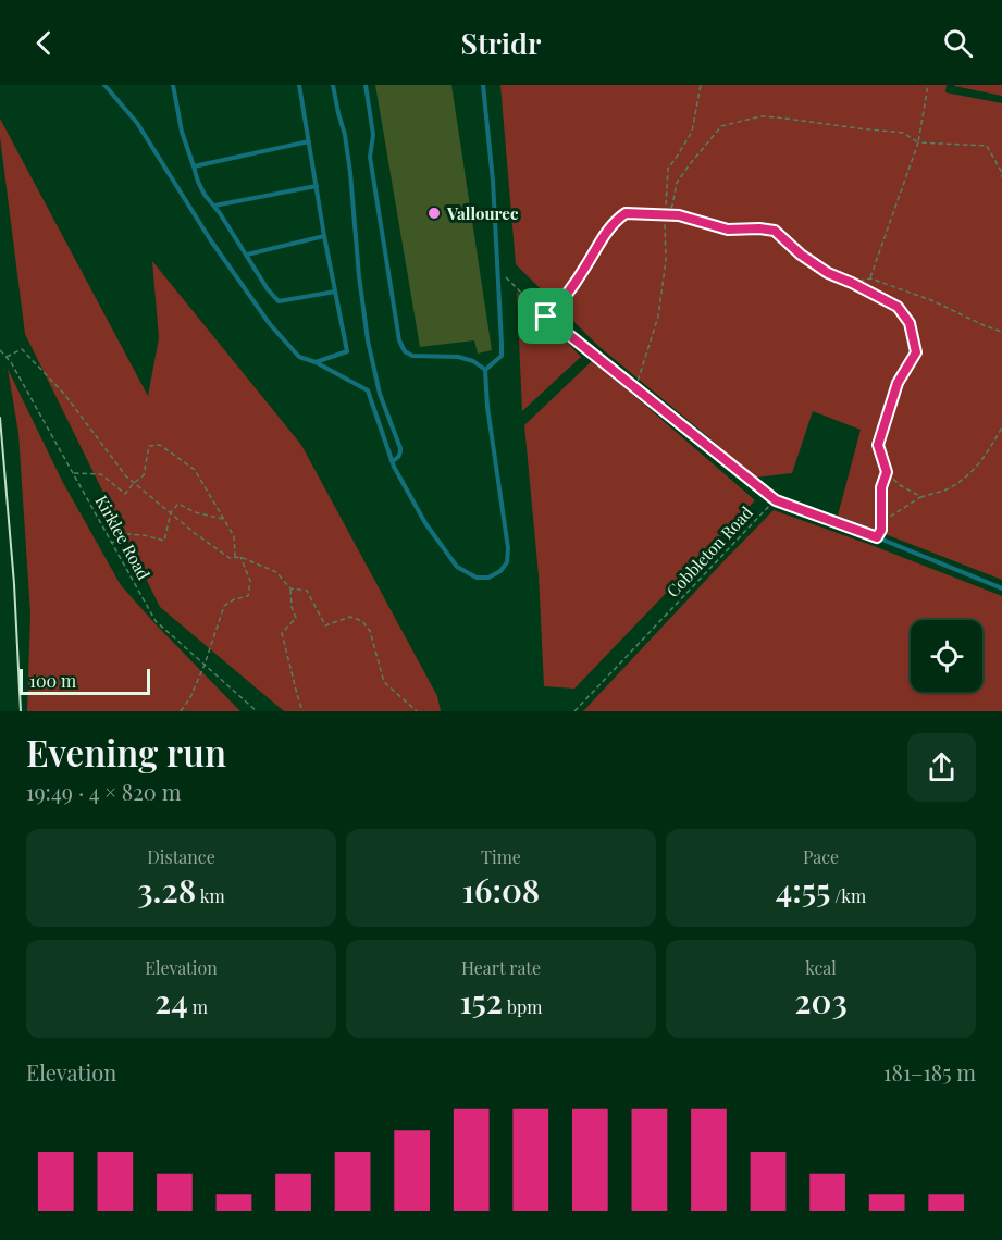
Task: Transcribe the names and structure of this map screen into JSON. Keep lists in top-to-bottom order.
{
  "streets": {
    "path": ["Kirklee Road", "Cobbleton Road"]
  },
  "places": ["Vallourec"],
  "scale_bar": "100 m",
  "page": {
    "header": "Stridr",
    "scale": "100 m",
    "heading": ["Evening run", "19:49 · 4 × 820 m"],
    "stats": [
      ["Distance", "3.28 km"],
      ["Time", "16:08"],
      ["Pace", "4:55 /km"],
      ["Elevation", "24 m"],
      ["Heart rate", "152 bpm"],
      ["kcal", "203"]
    ],
    "chart": ["Elevation", "181–185 m"]
  }
}
